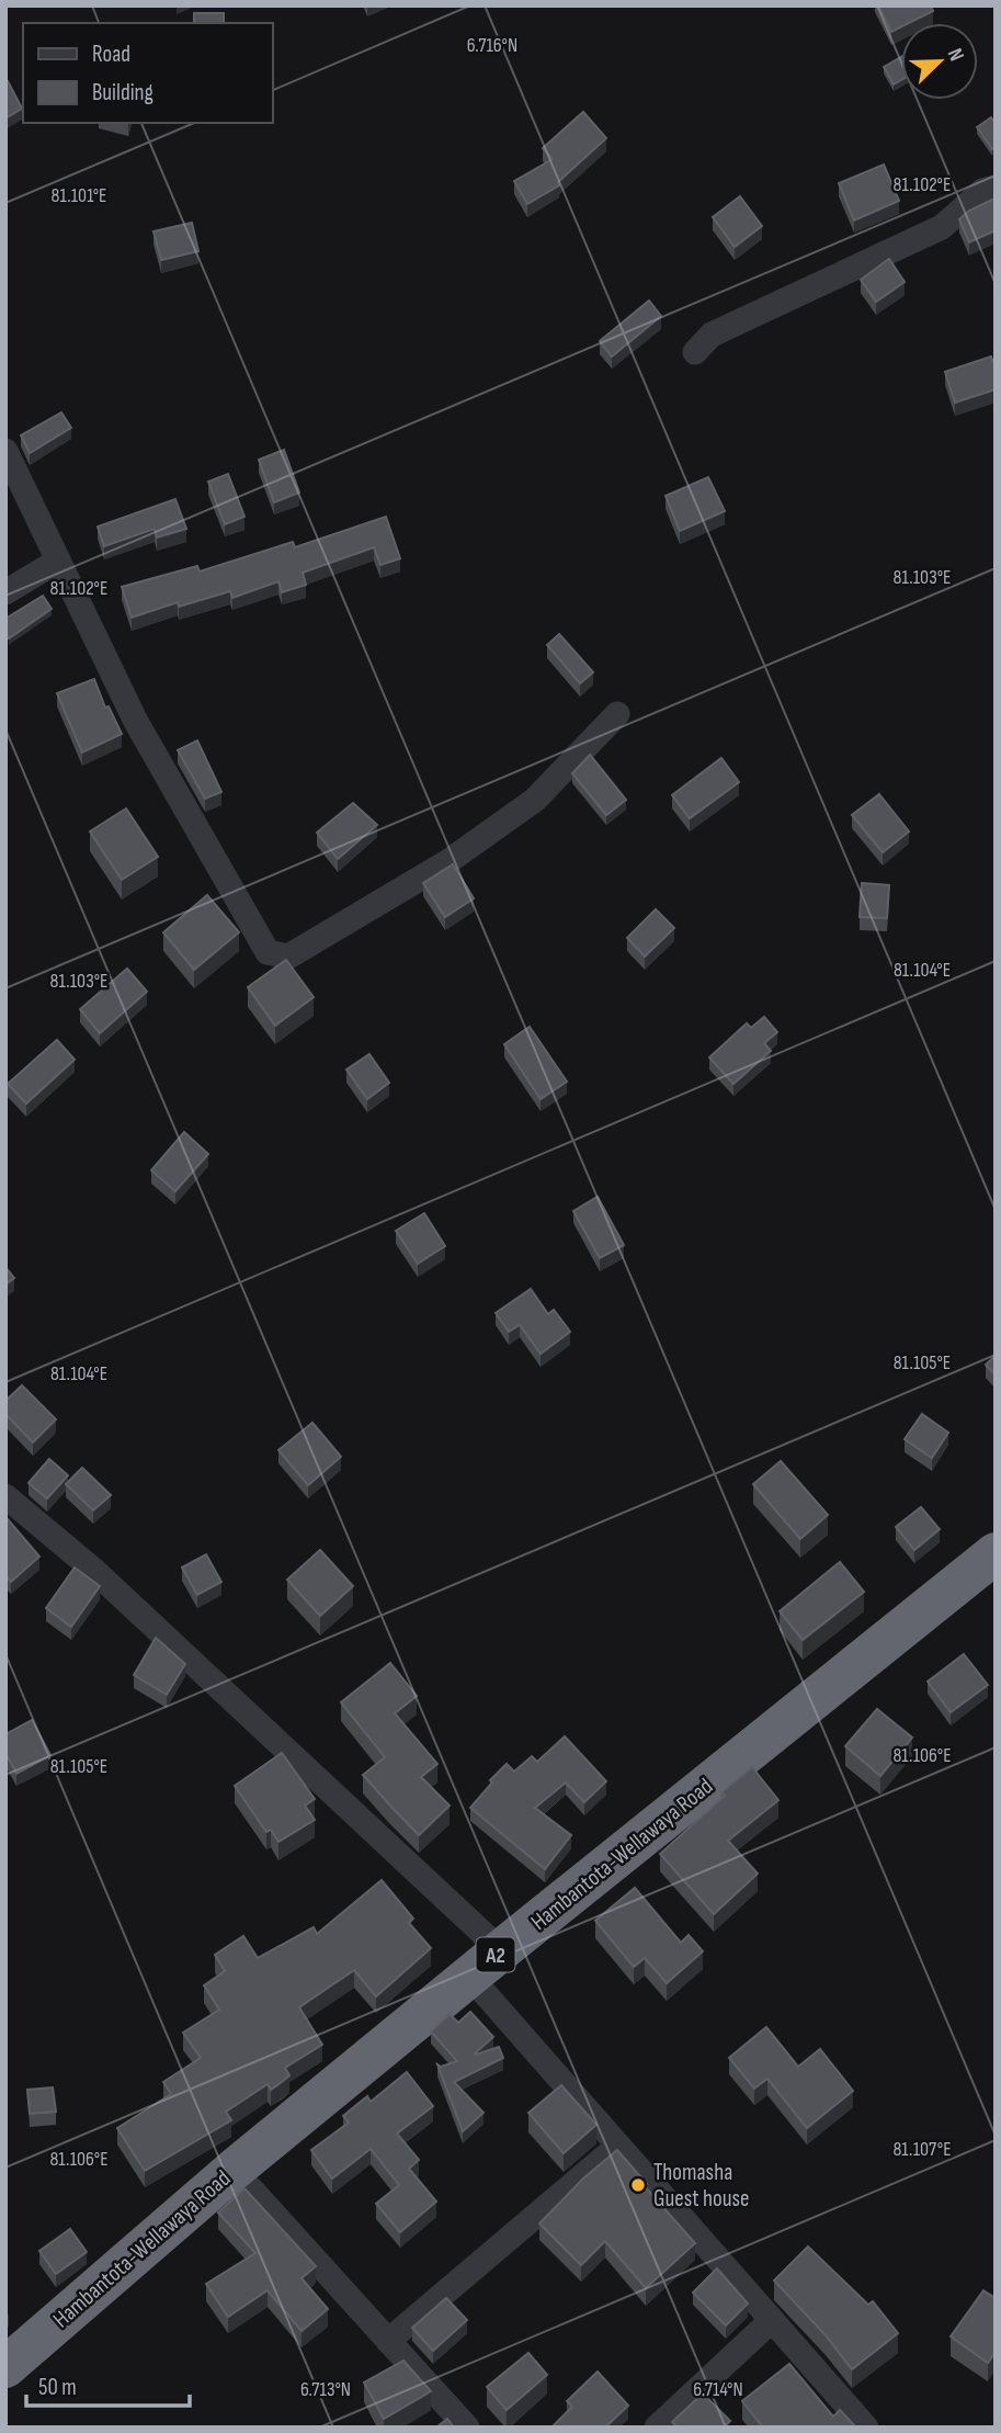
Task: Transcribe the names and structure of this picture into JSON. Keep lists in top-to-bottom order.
{
  "streets": {
    "highway": ["Hambantota-Wellawaya Road", "A2"]
  },
  "places": ["Thomasha Guest house"],
  "legend": ["Road", "Building"],
  "scale_bar": "50 m",
  "north": "top right",
  "coordinates": [
    "6.716°N",
    "81.102°E",
    "81.101°E",
    "81.103°E",
    "81.104°E",
    "81.105°E",
    "81.106°E",
    "81.107°E",
    "6.713°N",
    "6.714°N"
  ]
}
